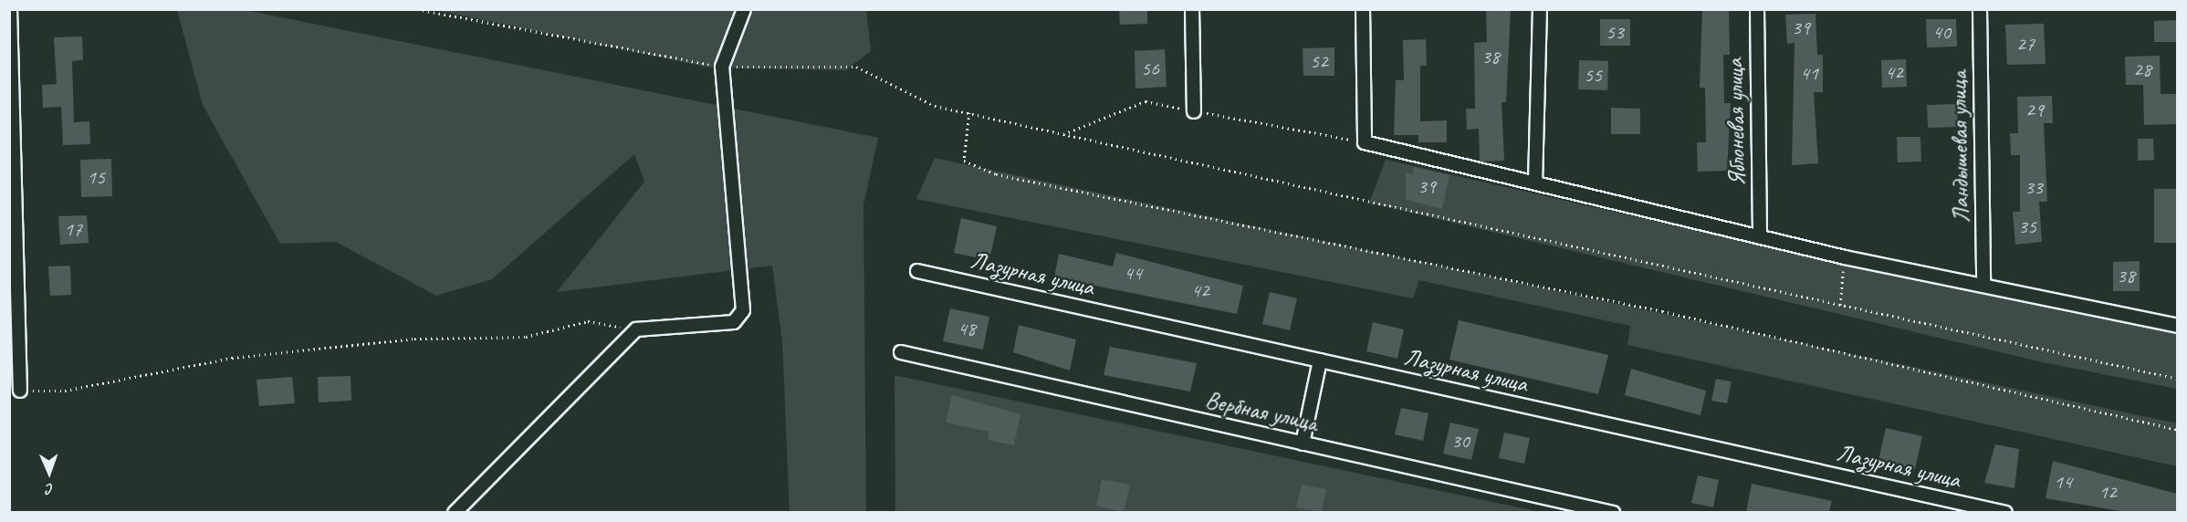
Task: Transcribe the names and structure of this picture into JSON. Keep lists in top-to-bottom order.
{
  "streets": {
    "street": [
      "Яблоневая улица",
      "Ландышевая улица",
      "Лазурная улица",
      "Вербная улица"
    ]
  },
  "house_numbers": [
    "39",
    "53",
    "40",
    "27",
    "38",
    "52",
    "56",
    "28",
    "42",
    "41",
    "55",
    "29",
    "15",
    "39",
    "33",
    "35",
    "17",
    "44",
    "38",
    "42",
    "48",
    "30",
    "14",
    "12"
  ],
  "north": "bottom"
}
